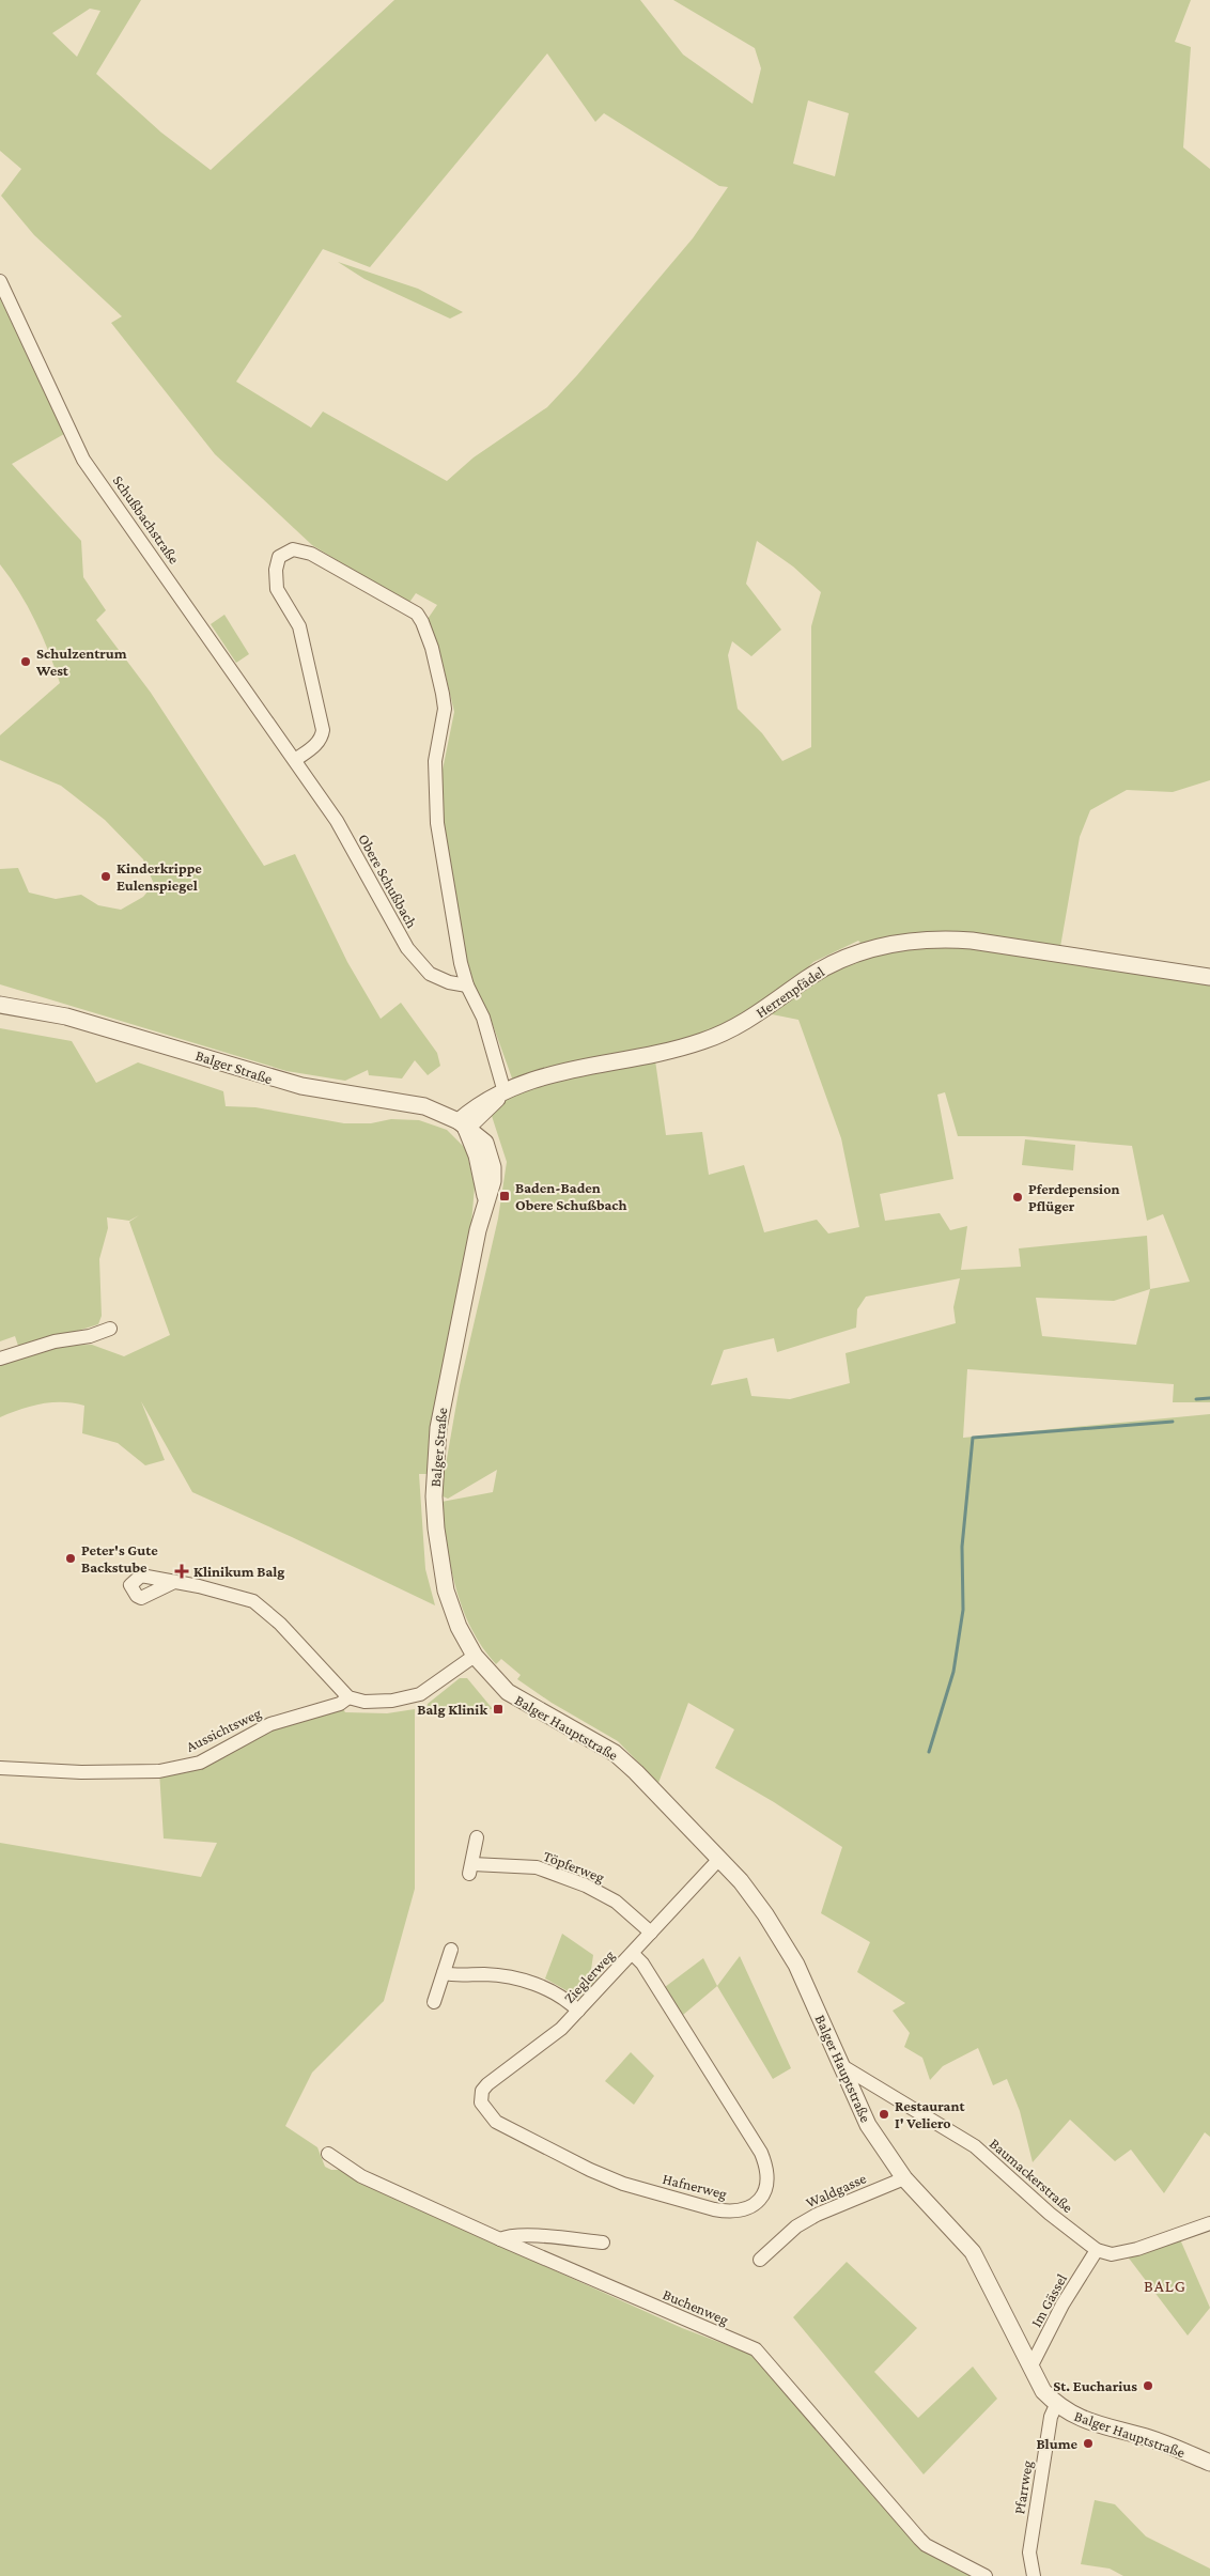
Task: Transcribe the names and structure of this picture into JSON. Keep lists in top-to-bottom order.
{
  "streets": {
    "street": [
      "Schußbachstraße",
      "Obere Schußbach",
      "Herrenpfädel",
      "Balger Straße",
      "Balger Hauptstraße",
      "Aussichtsweg",
      "Töpferweg",
      "Zieglerweg",
      "Baumackerstraße",
      "Hafnerweg",
      "Waldgasse",
      "Im Gässel",
      "Buchenweg",
      "Pfarrweg"
    ]
  },
  "crossings": [
    ["Schußbachstraße", "Obere Schußbach"],
    ["Herrenpfädel", "Balger Straße"],
    ["Balger Straße", "Balger Hauptstraße"],
    ["Balger Hauptstraße", "Zieglerweg"],
    ["Balger Hauptstraße", "Baumackerstraße"],
    ["Balger Hauptstraße", "Waldgasse"],
    ["Balger Hauptstraße", "Im Gässel"],
    ["Balger Hauptstraße", "Pfarrweg"],
    ["Töpferweg", "Zieglerweg"],
    ["Zieglerweg", "Hafnerweg"],
    ["Baumackerstraße", "Im Gässel"]
  ],
  "districts": ["BALG"],
  "places": {
    "other": [
      "Schulzentrum West",
      "Kinderkrippe Eulenspiegel",
      "Pferdepension Pflüger",
      "Peter's Gute Backstube",
      "Restaurant I' Veliero",
      "St. Eucharius",
      "Blume"
    ],
    "transit": ["Baden-Baden Obere Schußbach", "Balg Klinik"],
    "health": ["Klinikum Balg"]
  }
}
